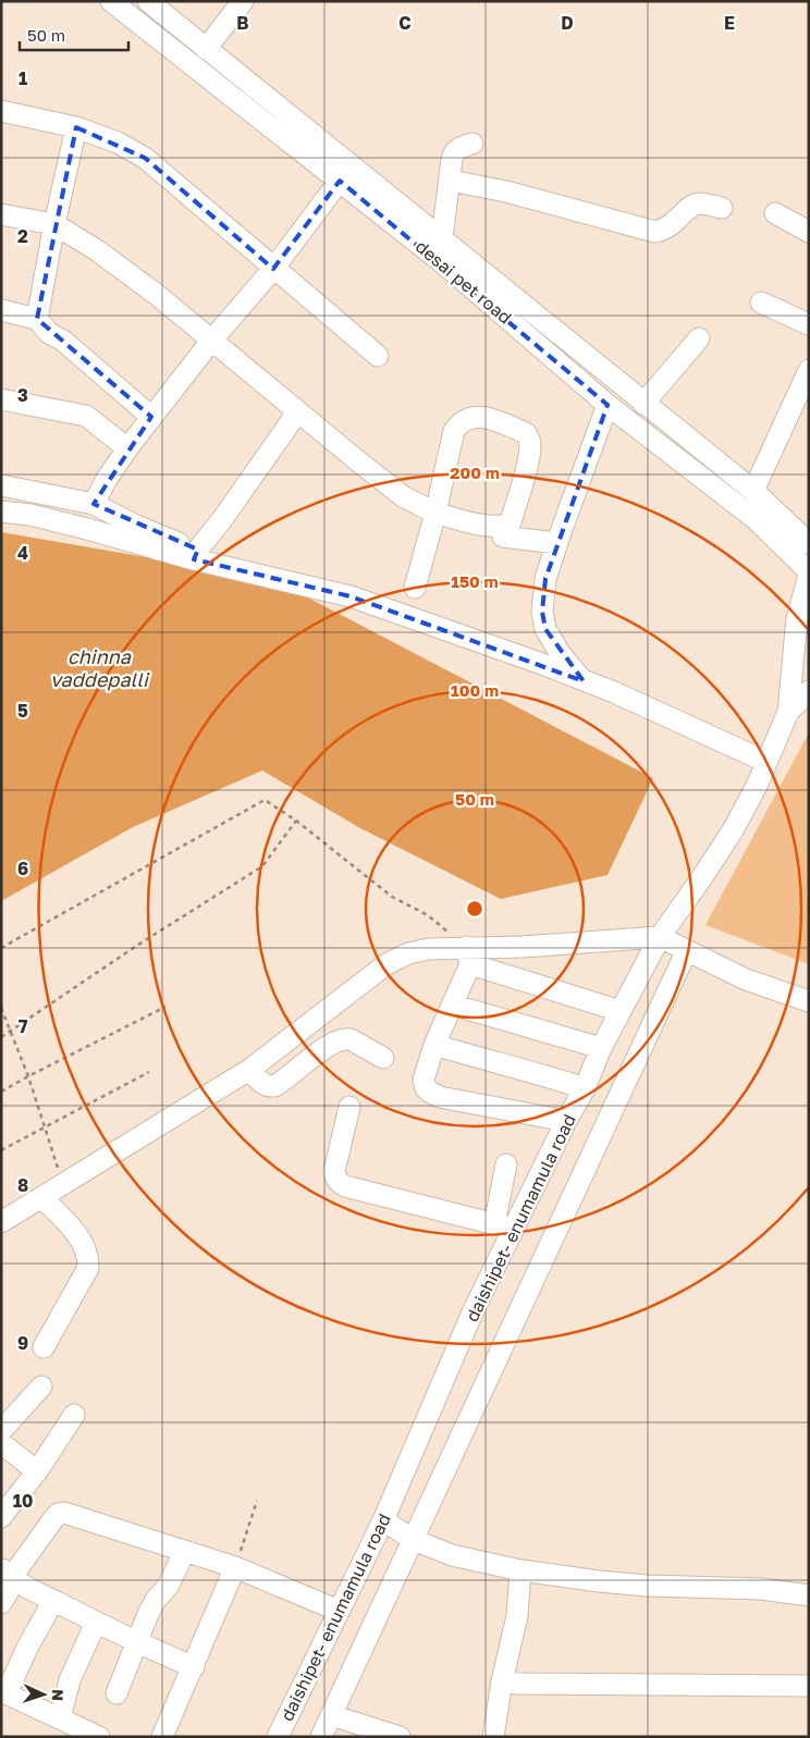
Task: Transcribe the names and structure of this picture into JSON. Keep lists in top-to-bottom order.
{
  "streets": {
    "street": ["desai pet road", "daishipet- enumamula road"]
  },
  "water": ["chinna vaddepalli"],
  "scale_bar": "50 m",
  "north": "right",
  "grid": {
    "columns": [
      "B",
      "C",
      "D",
      "E"
    ],
    "rows": [
      "1",
      "2",
      "3",
      "4",
      "5",
      "6",
      "7",
      "8",
      "9",
      "10"
    ]
  },
  "rings": [
    "200 m",
    "150 m",
    "100 m",
    "50 m"
  ]
}
